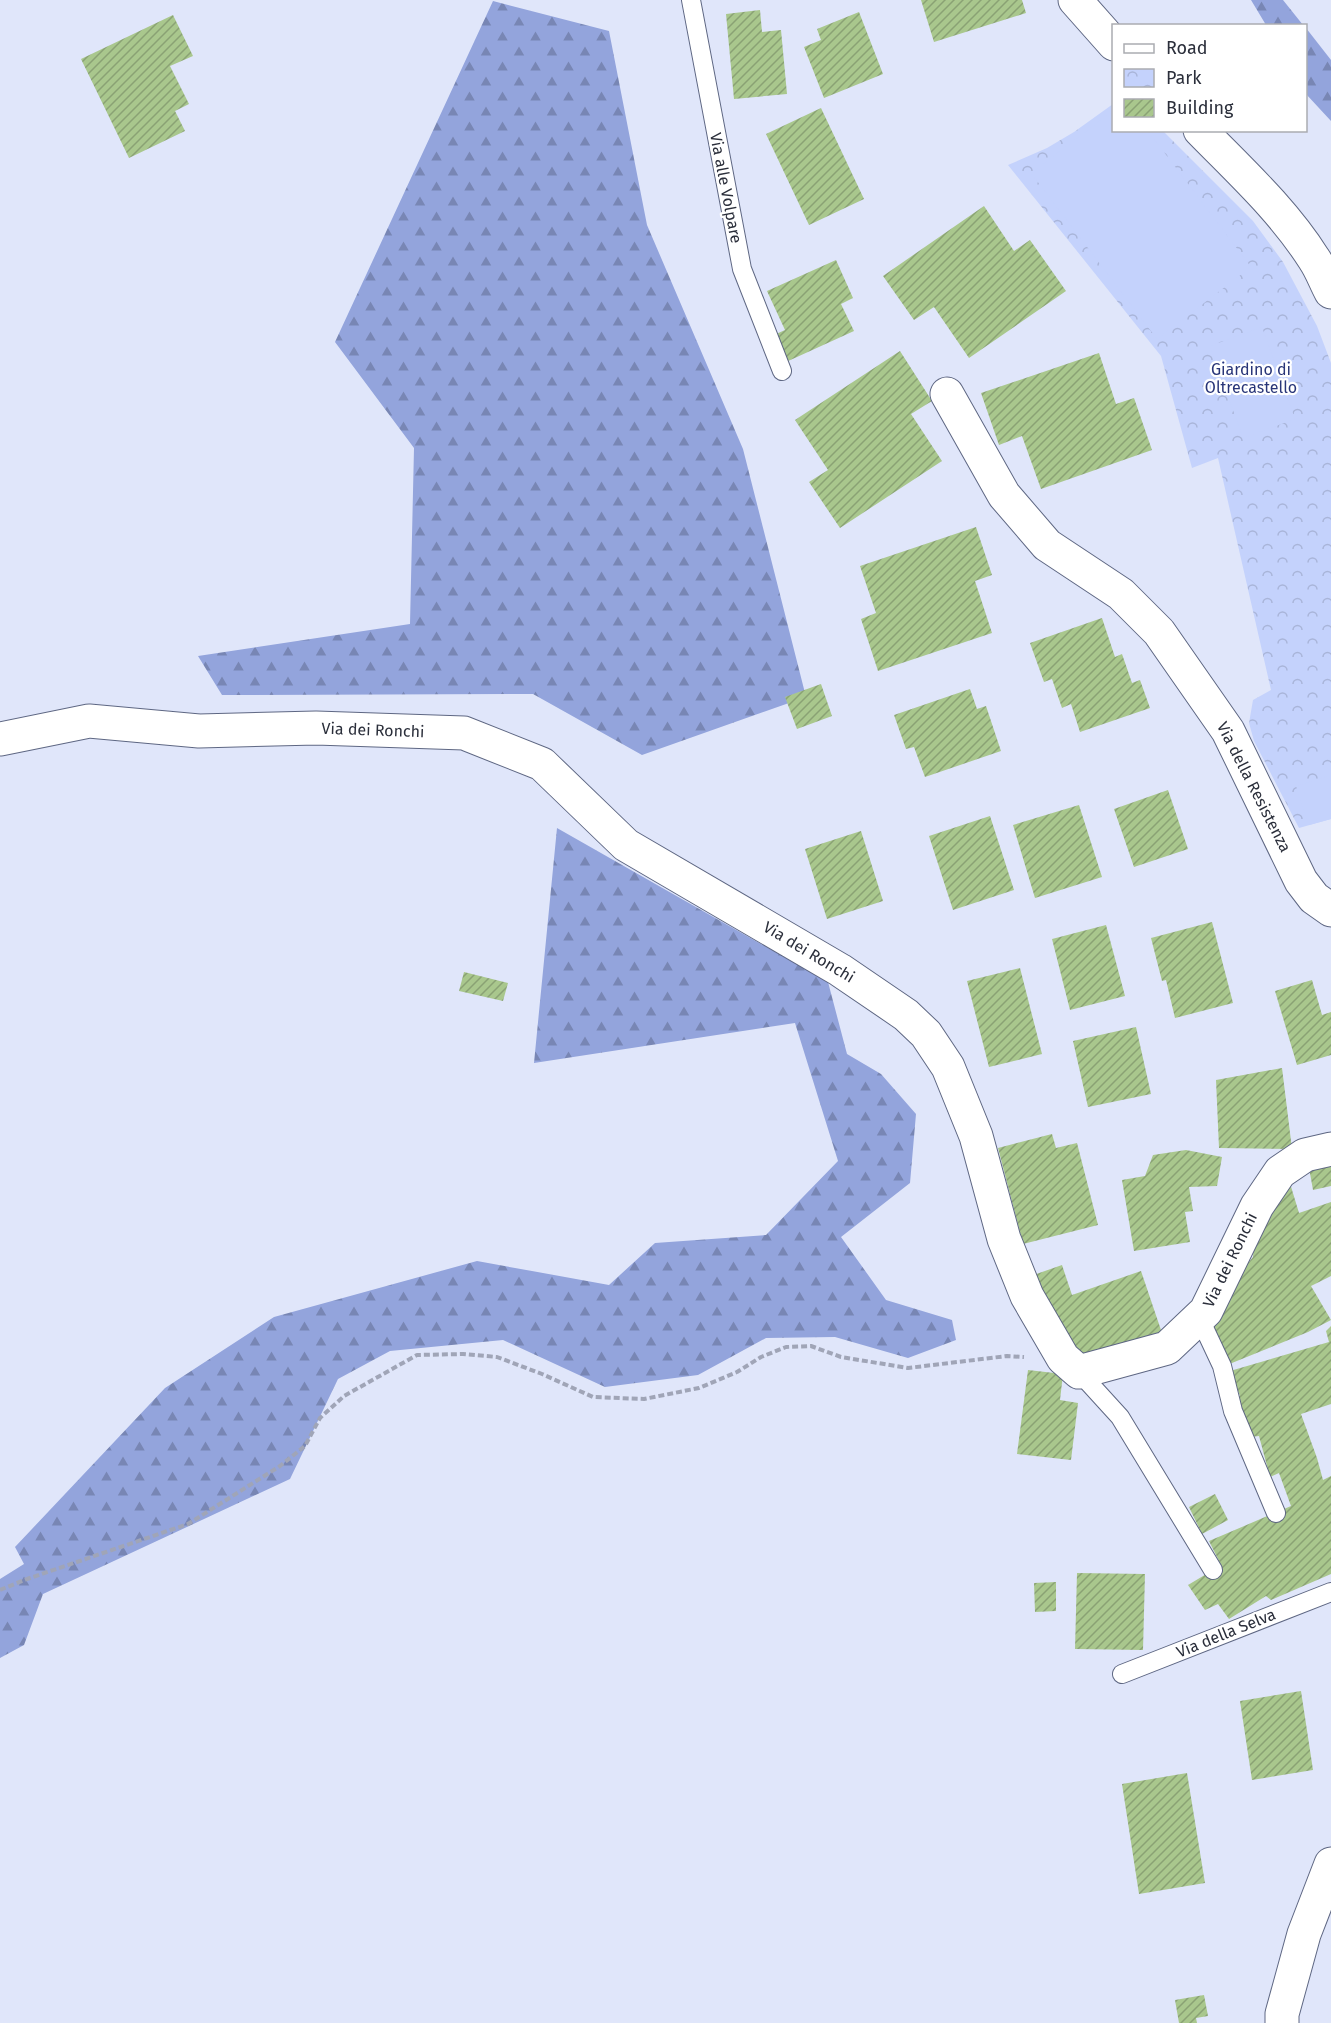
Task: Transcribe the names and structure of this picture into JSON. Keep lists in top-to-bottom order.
{
  "streets": {
    "street": ["Via dei Ronchi", "Via della Resistenza"],
    "lane": ["Via alle Volpare", "Via della Selva"]
  },
  "parks": ["Giardino di Oltrecastello"],
  "legend": ["Road", "Park", "Building"]
}
